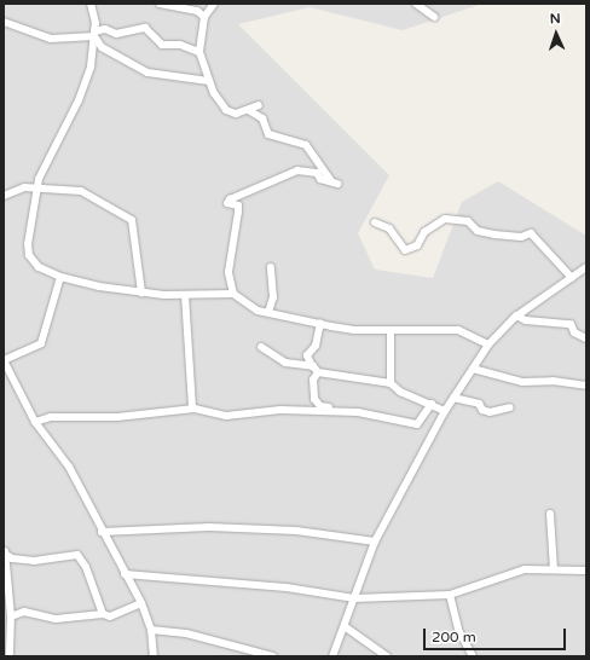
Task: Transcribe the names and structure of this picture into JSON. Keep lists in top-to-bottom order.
{
  "scale_bar": "200 m",
  "north": "top"
}
